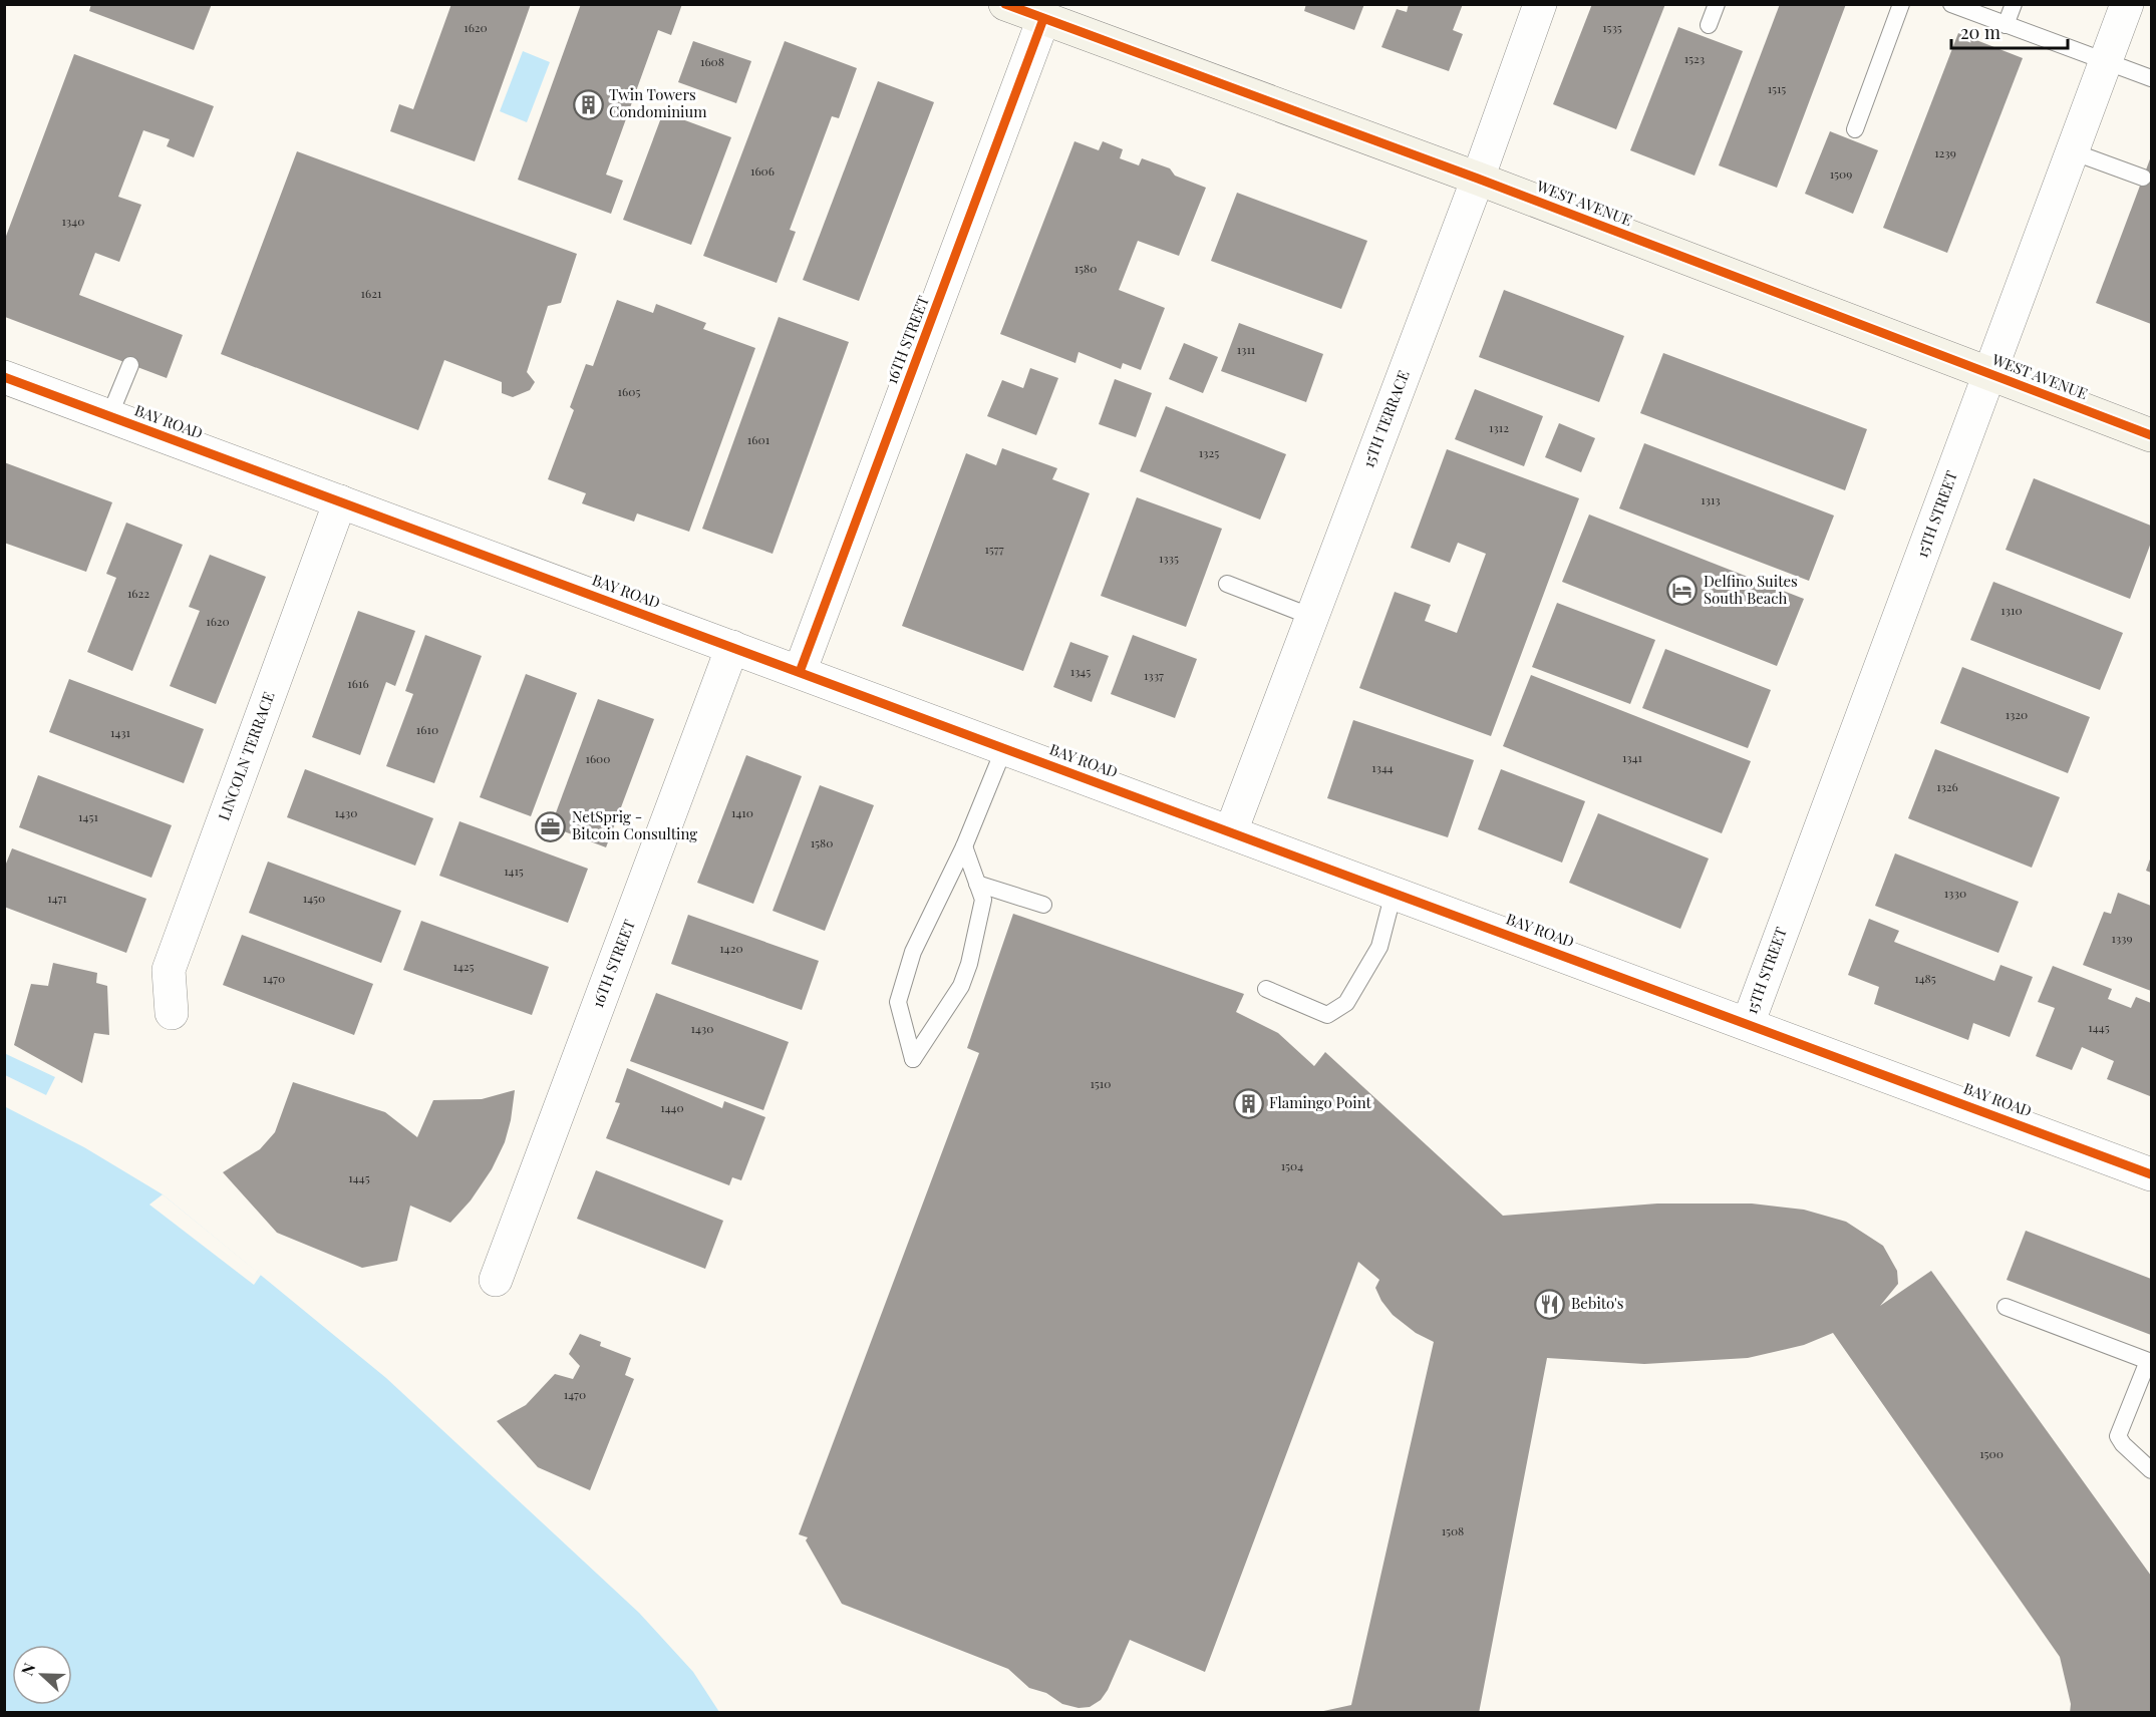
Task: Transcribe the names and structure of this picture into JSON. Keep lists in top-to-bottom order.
{
  "streets": {
    "street": [
      "WEST AVENUE",
      "16TH STREET",
      "15TH TERRACE",
      "BAY ROAD",
      "15TH STREET",
      "LINCOLN TERRACE"
    ]
  },
  "crossings": [
    ["WEST AVENUE", "16TH STREET"],
    ["WEST AVENUE", "15TH TERRACE"],
    ["WEST AVENUE", "15TH STREET"],
    ["16TH STREET", "BAY ROAD"],
    ["15TH TERRACE", "BAY ROAD"],
    ["BAY ROAD", "15TH STREET"],
    ["BAY ROAD", "LINCOLN TERRACE"]
  ],
  "places": {
    "building": ["Twin Towers Condominium", "Flamingo Point"],
    "hotel": ["Delfino Suites South Beach"],
    "office": ["NetSprig - Bitcoin Consulting"],
    "restaurant": ["Bebito's"]
  },
  "house_numbers": [
    "1620",
    "1535",
    "1523",
    "1608",
    "1515",
    "1239",
    "1606",
    "1509",
    "1340",
    "1580",
    "1621",
    "1311",
    "1605",
    "1312",
    "1601",
    "1325",
    "1313",
    "1577",
    "1335",
    "1622",
    "1310",
    "1620",
    "1345",
    "1337",
    "1616",
    "1320",
    "1610",
    "1431",
    "1341",
    "1600",
    "1344",
    "1326",
    "1430",
    "1410",
    "1451",
    "1580",
    "1415",
    "1330",
    "1471",
    "1450",
    "1339",
    "1420",
    "1425",
    "1470",
    "1485",
    "1445",
    "1430",
    "1510",
    "1440",
    "1504",
    "1445",
    "1470",
    "1500",
    "1508"
  ],
  "scale_bar": "20 m",
  "north": "left"
}
